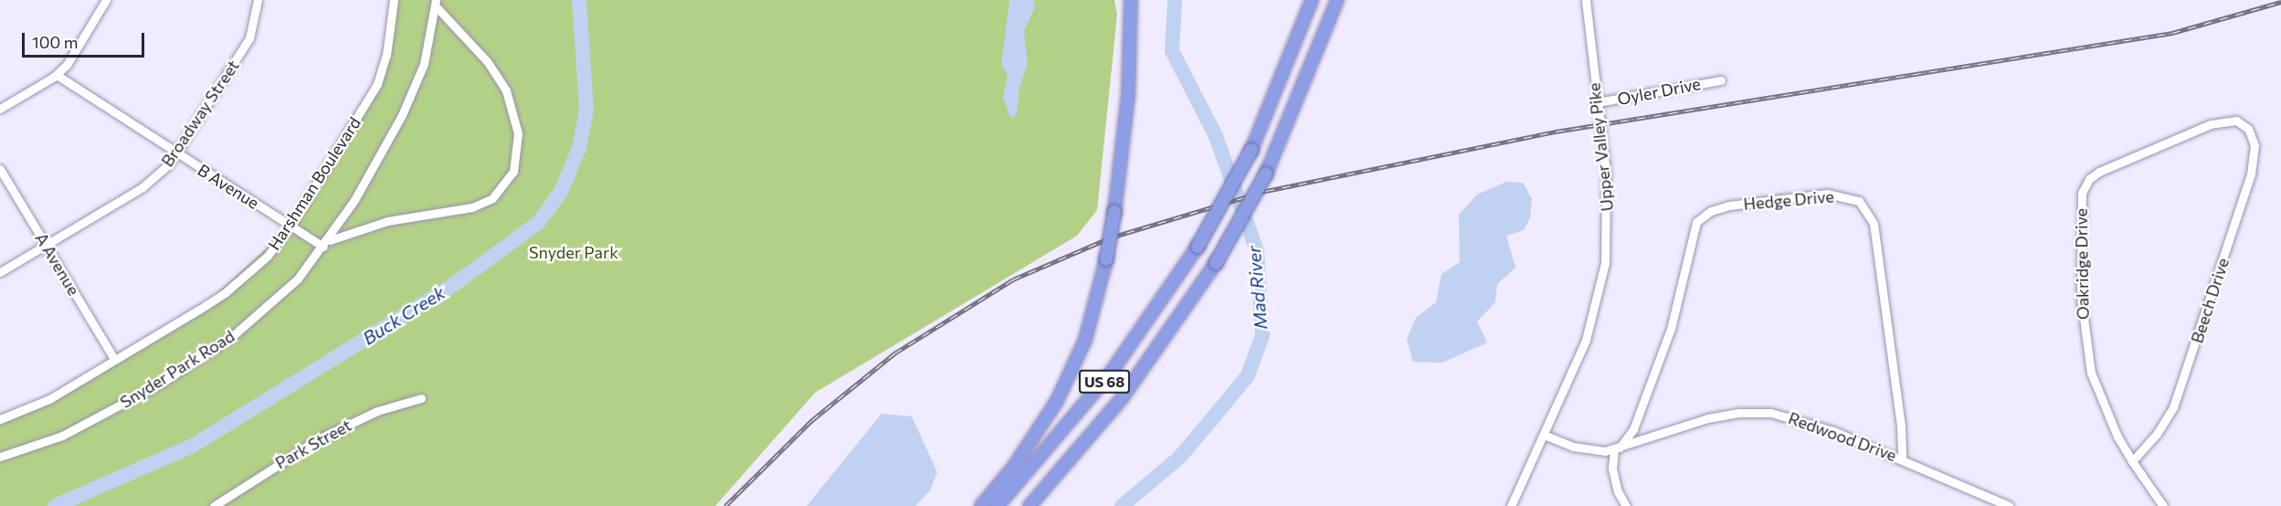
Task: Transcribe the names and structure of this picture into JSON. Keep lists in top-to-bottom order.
{
  "streets": {
    "highway": ["US 68"],
    "street": [
      "Oyler Drive",
      "Broadway Street",
      "Upper Valley Pike",
      "Harshman Boulevard",
      "B Avenue",
      "Hedge Drive",
      "A Avenue",
      "Oakridge Drive",
      "Beech Drive",
      "Snyder Park Road",
      "Redwood Drive",
      "Park Street"
    ]
  },
  "crossings": [
    ["Oyler Drive", "Upper Valley Pike"],
    ["Broadway Street", "B Avenue"],
    ["Broadway Street", "A Avenue"],
    ["Upper Valley Pike", "Redwood Drive"],
    ["Harshman Boulevard", "B Avenue"],
    ["Harshman Boulevard", "A Avenue"],
    ["B Avenue", "Snyder Park Road"],
    ["Hedge Drive", "Redwood Drive"],
    ["Oakridge Drive", "Beech Drive"]
  ],
  "water": ["Mad River", "Buck Creek"],
  "parks": ["Snyder Park"],
  "scale_bar": "100 m"
}
